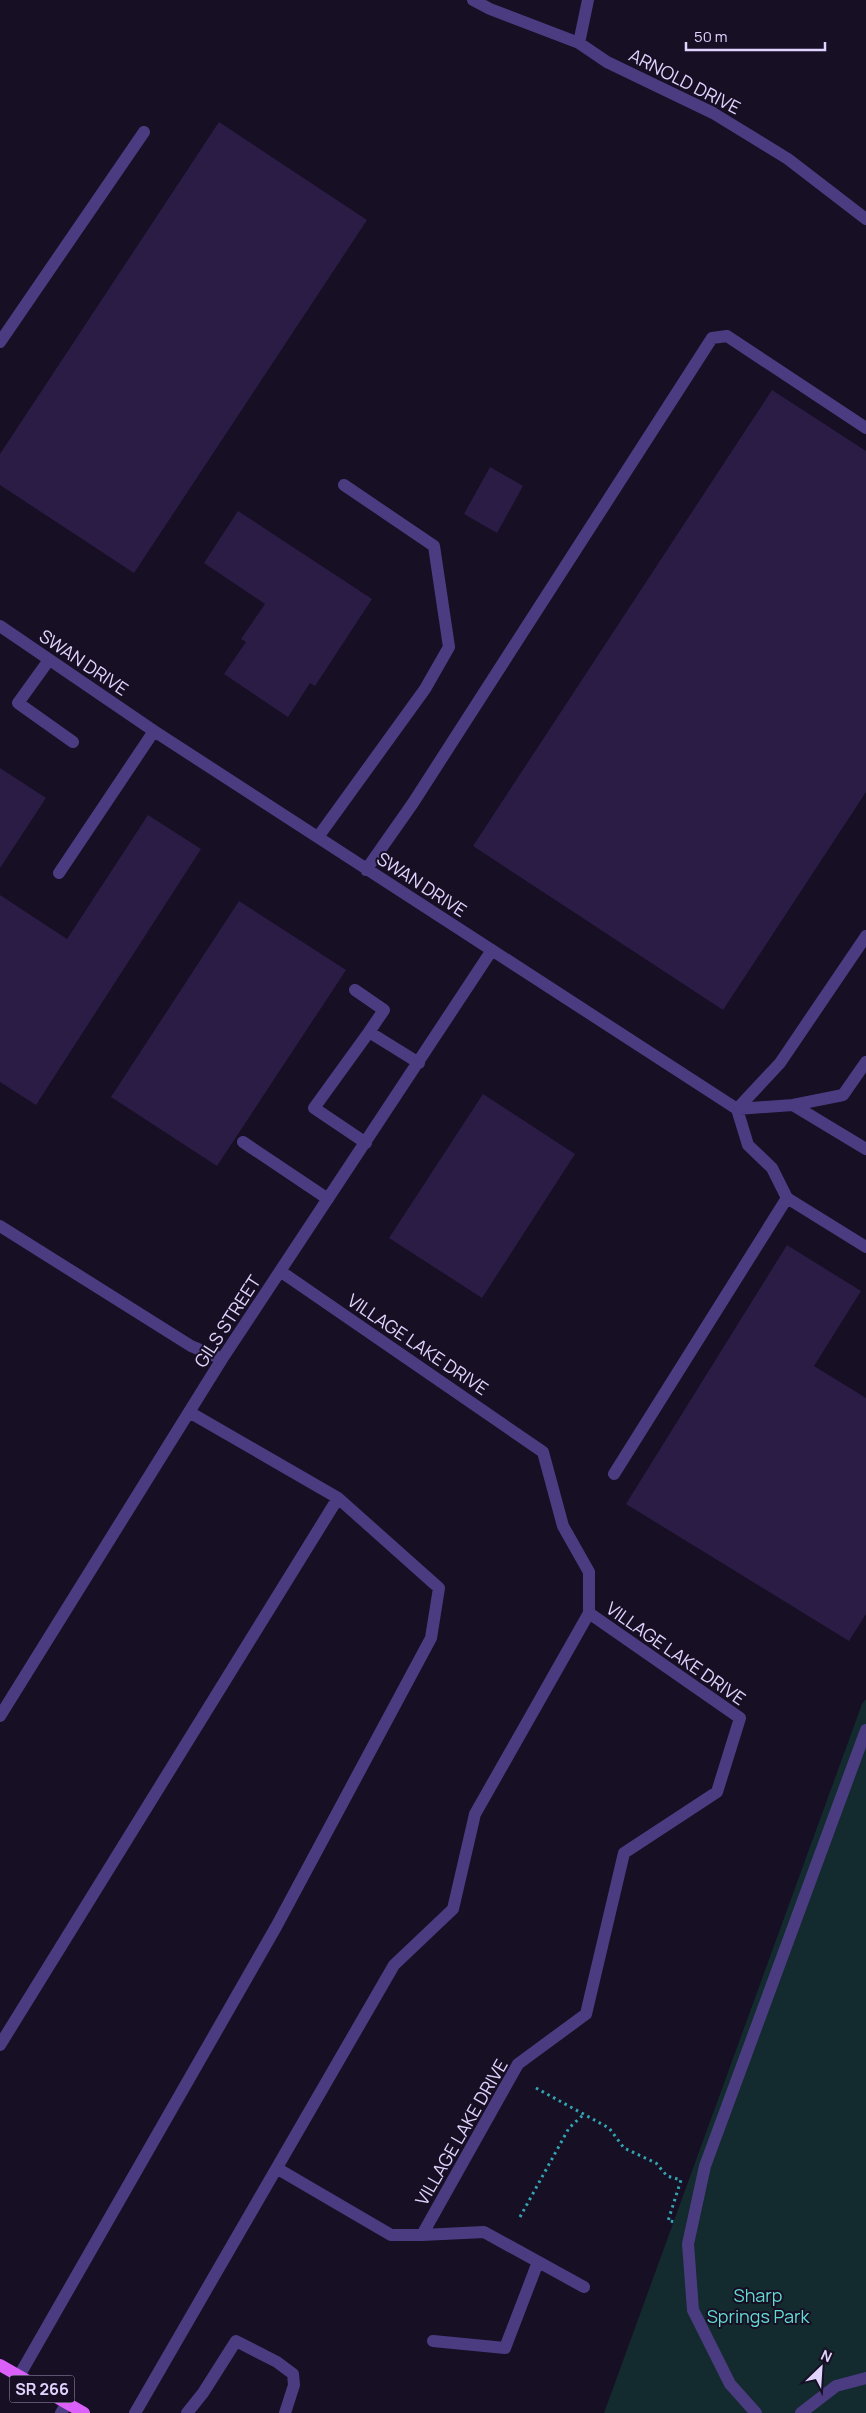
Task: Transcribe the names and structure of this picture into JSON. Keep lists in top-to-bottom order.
{
  "streets": {
    "main road": ["SR 266"],
    "street": [
      "ARNOLD DRIVE",
      "SWAN DRIVE",
      "GILS STREET",
      "VILLAGE LAKE DRIVE"
    ]
  },
  "crossings": [
    ["SWAN DRIVE", "GILS STREET"],
    ["GILS STREET", "VILLAGE LAKE DRIVE"]
  ],
  "parks": ["Sharp Springs Park"],
  "scale_bar": "50 m",
  "north": "top right"
}
